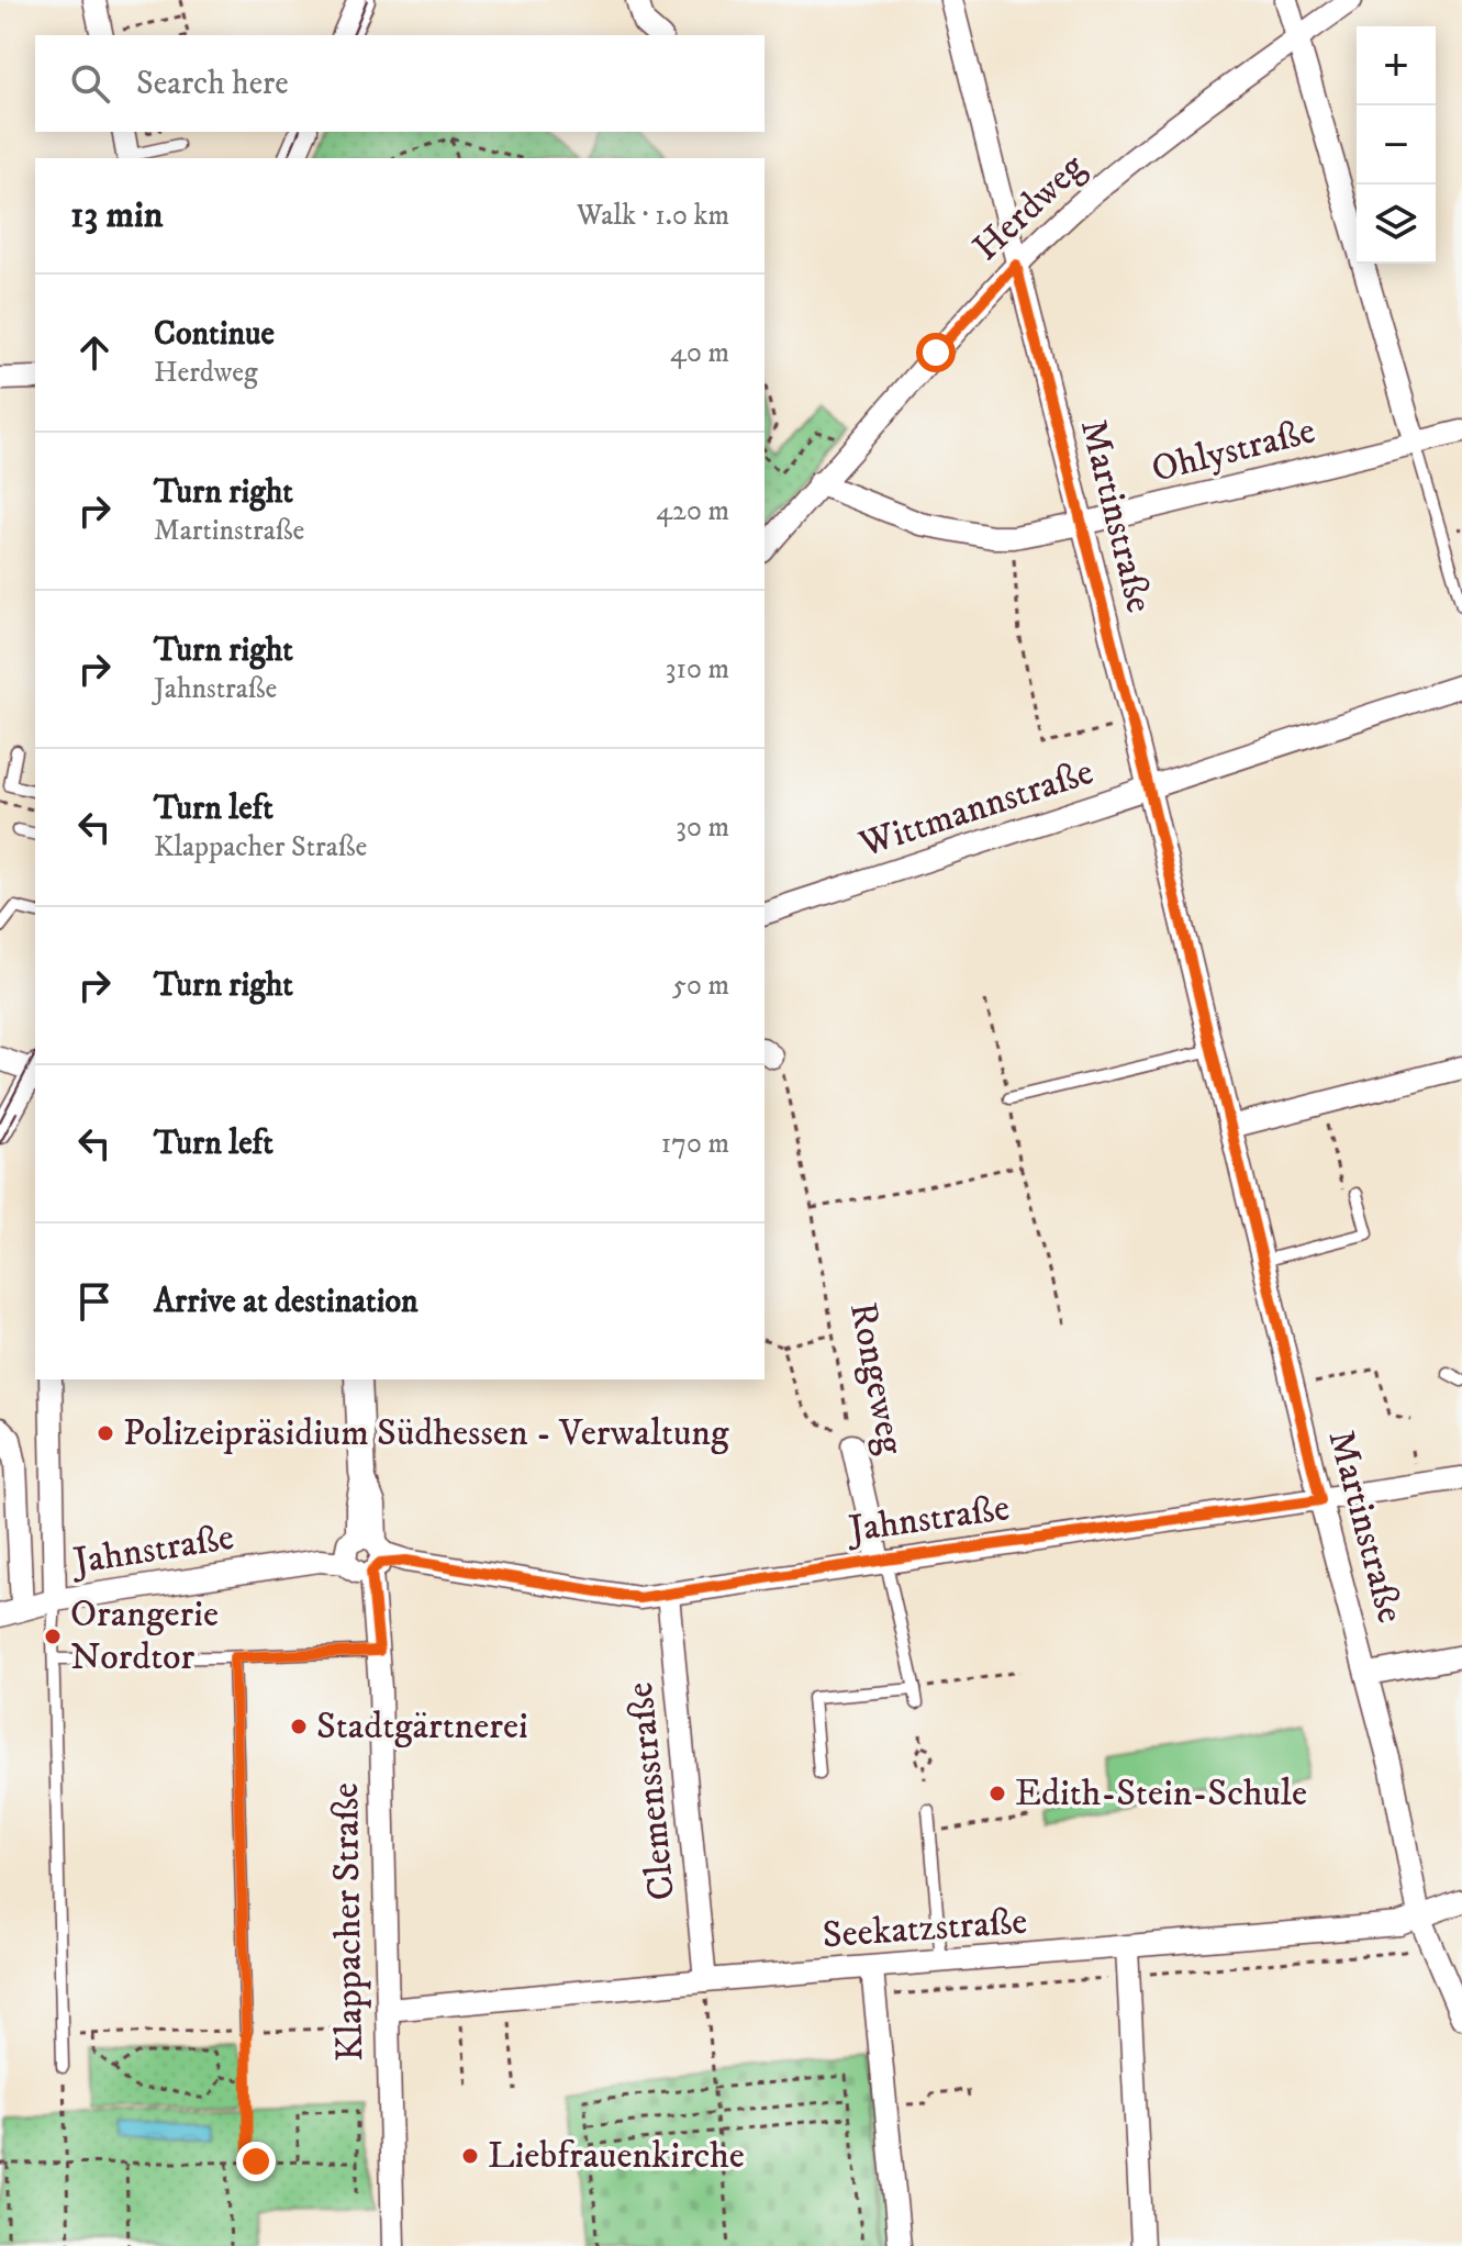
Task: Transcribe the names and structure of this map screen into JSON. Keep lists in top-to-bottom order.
{
  "streets": {
    "street": [
      "Herdweg",
      "Ohlystraße",
      "Martinstraße",
      "Wittmannstraße",
      "Rongeweg",
      "Jahnstraße",
      "Clemensstraße",
      "Klappacher Straße",
      "Seekatzstraße"
    ]
  },
  "crossings": [
    ["Herdweg", "Ohlystraße"],
    ["Herdweg", "Martinstraße"],
    ["Ohlystraße", "Martinstraße"],
    ["Martinstraße", "Wittmannstraße"],
    ["Martinstraße", "Jahnstraße"],
    ["Martinstraße", "Seekatzstraße"],
    ["Rongeweg", "Jahnstraße"],
    ["Jahnstraße", "Clemensstraße"],
    ["Jahnstraße", "Klappacher Straße"],
    ["Clemensstraße", "Seekatzstraße"],
    ["Klappacher Straße", "Seekatzstraße"]
  ],
  "places": [
    "Polizeipräsidium Südhessen - Verwaltung",
    "Orangerie Nordtor",
    "Stadtgärtnerei",
    "Edith-Stein-Schule",
    "Liebfrauenkirche"
  ],
  "page": {
    "map_buttons": ["+", "−"],
    "search": "Search here",
    "heading": ["13 min", "Walk · 1.0 km"],
    "list": [
      ["Continue", "Herdweg", "40 m"],
      ["Turn right", "Martinstraße", "420 m"],
      ["Turn right", "Jahnstraße", "310 m"],
      ["Turn left", "Klappacher Straße", "30 m"],
      ["Turn right", "50 m"],
      ["Turn left", "170 m"],
      "Arrive at destination"
    ]
  }
}
